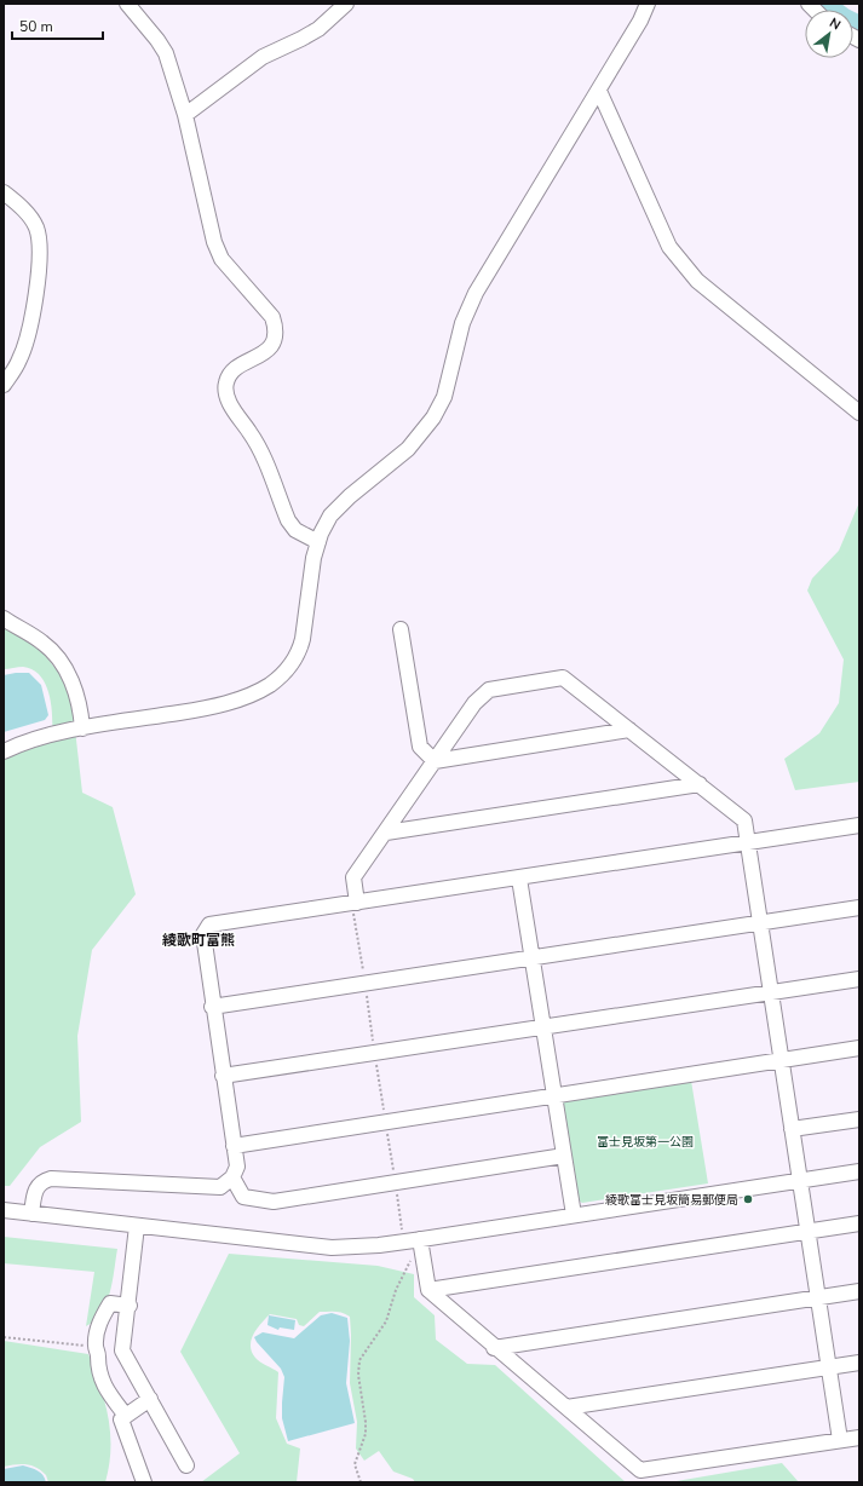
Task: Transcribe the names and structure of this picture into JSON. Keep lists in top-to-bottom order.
{
  "districts": ["綾歌町富熊"],
  "parks": ["富士見坂第一公園"],
  "places": ["綾歌富士見坂簡易郵便局"],
  "scale_bar": "50 m",
  "north": "top right"
}
